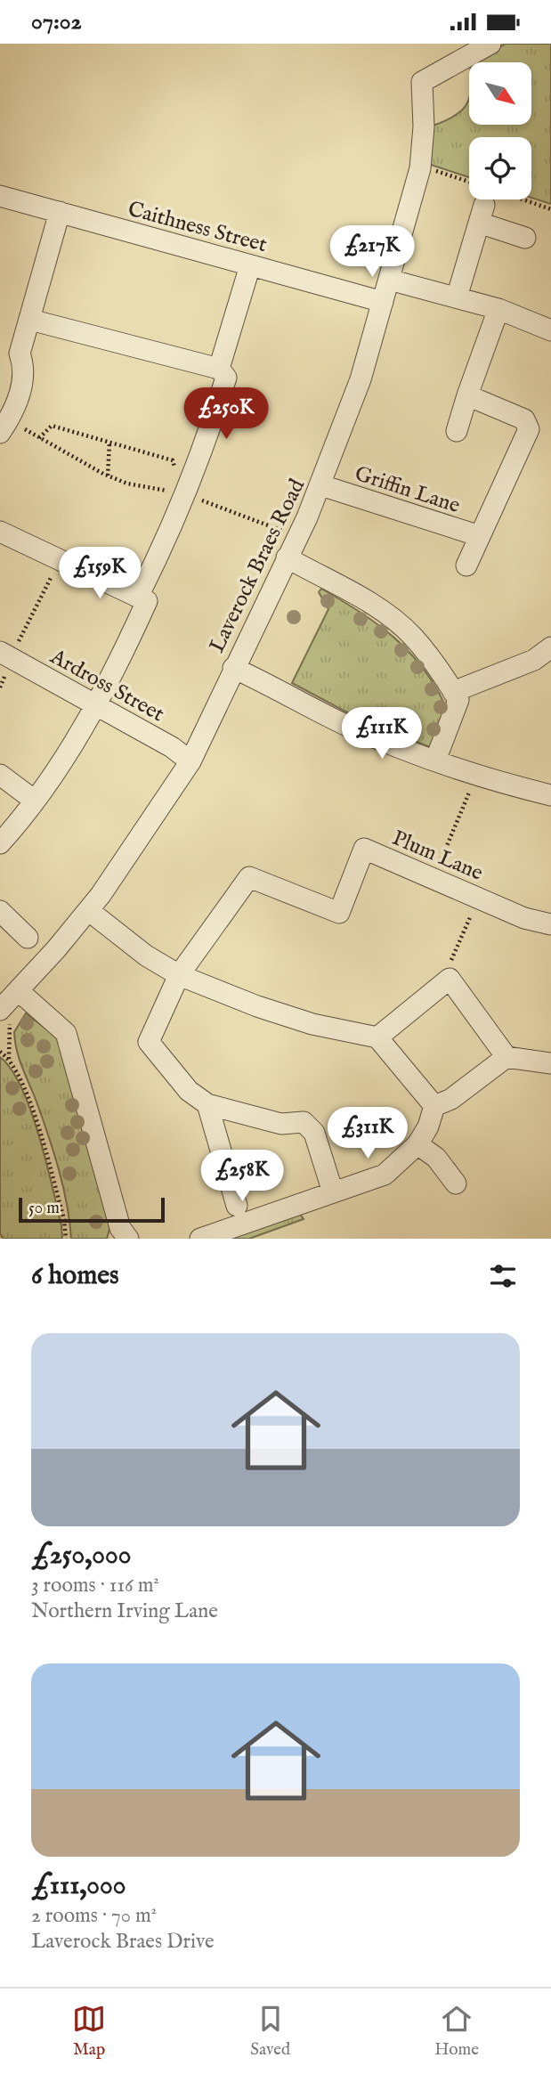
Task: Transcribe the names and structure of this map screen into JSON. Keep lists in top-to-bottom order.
{
  "streets": {
    "street": [
      "Caithness Street",
      "Griffin Lane",
      "Laverock Braes Road",
      "Ardross Street",
      "Plum Lane"
    ]
  },
  "crossings": [
    ["Caithness Street", "Laverock Braes Road"],
    ["Griffin Lane", "Laverock Braes Road"],
    ["Laverock Braes Road", "Ardross Street"]
  ],
  "scale_bar": "50 m",
  "north": "bottom right",
  "page": {
    "status": "07:02",
    "price": [
      "£217K",
      "£250K",
      "£159K",
      "£111K",
      "£311K",
      "£258K"
    ],
    "scale": "50 m",
    "heading": "6 homes",
    "list": [
      {
        "name": "£250,000",
        "note": "3 rooms · 116 m² · Northern Irving Lane"
      },
      {
        "name": "£111,000",
        "note": "2 rooms · 70 m² · Laverock Braes Drive"
      }
    ],
    "tabs": ["Map", "Saved", "Home"]
  }
}
